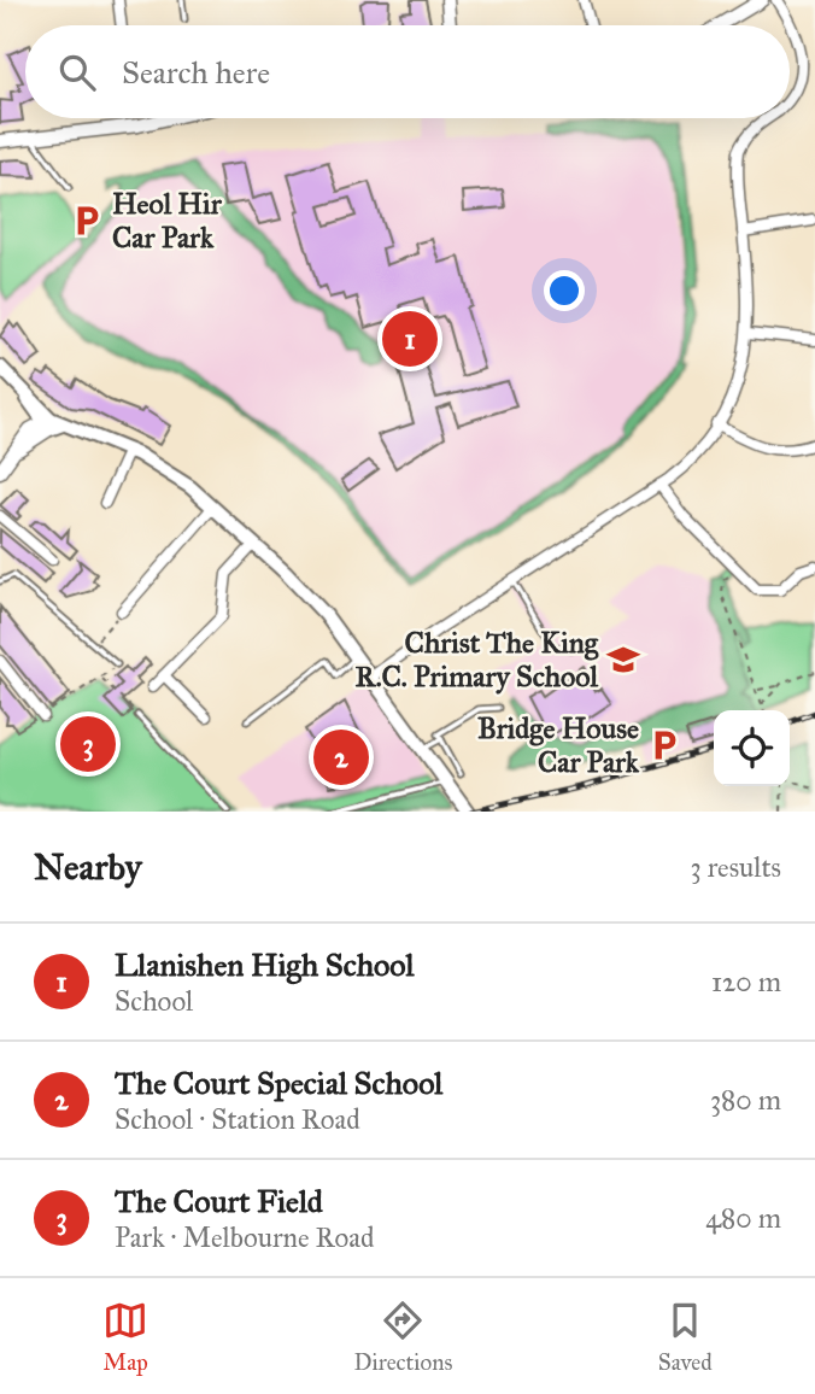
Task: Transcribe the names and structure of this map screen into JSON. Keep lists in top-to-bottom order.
{
  "places": {
    "parking": ["Heol Hir Car Park", "Bridge House Car Park"],
    "school or university": ["Christ The King R.C. Primary School"]
  },
  "page": {
    "search": "Search here",
    "pins": ["1", "3", "2"],
    "heading": ["Nearby", "3 results"],
    "list": [
      {
        "mark": "1",
        "name": "Llanishen High School",
        "note": "School",
        "value": "120 m"
      },
      {
        "mark": "2",
        "name": "The Court Special School",
        "note": "School · Station Road",
        "value": "380 m"
      },
      {
        "mark": "3",
        "name": "The Court Field",
        "note": "Park · Melbourne Road",
        "value": "480 m"
      }
    ],
    "nav": ["Map", "Directions", "Saved"]
  }
}
